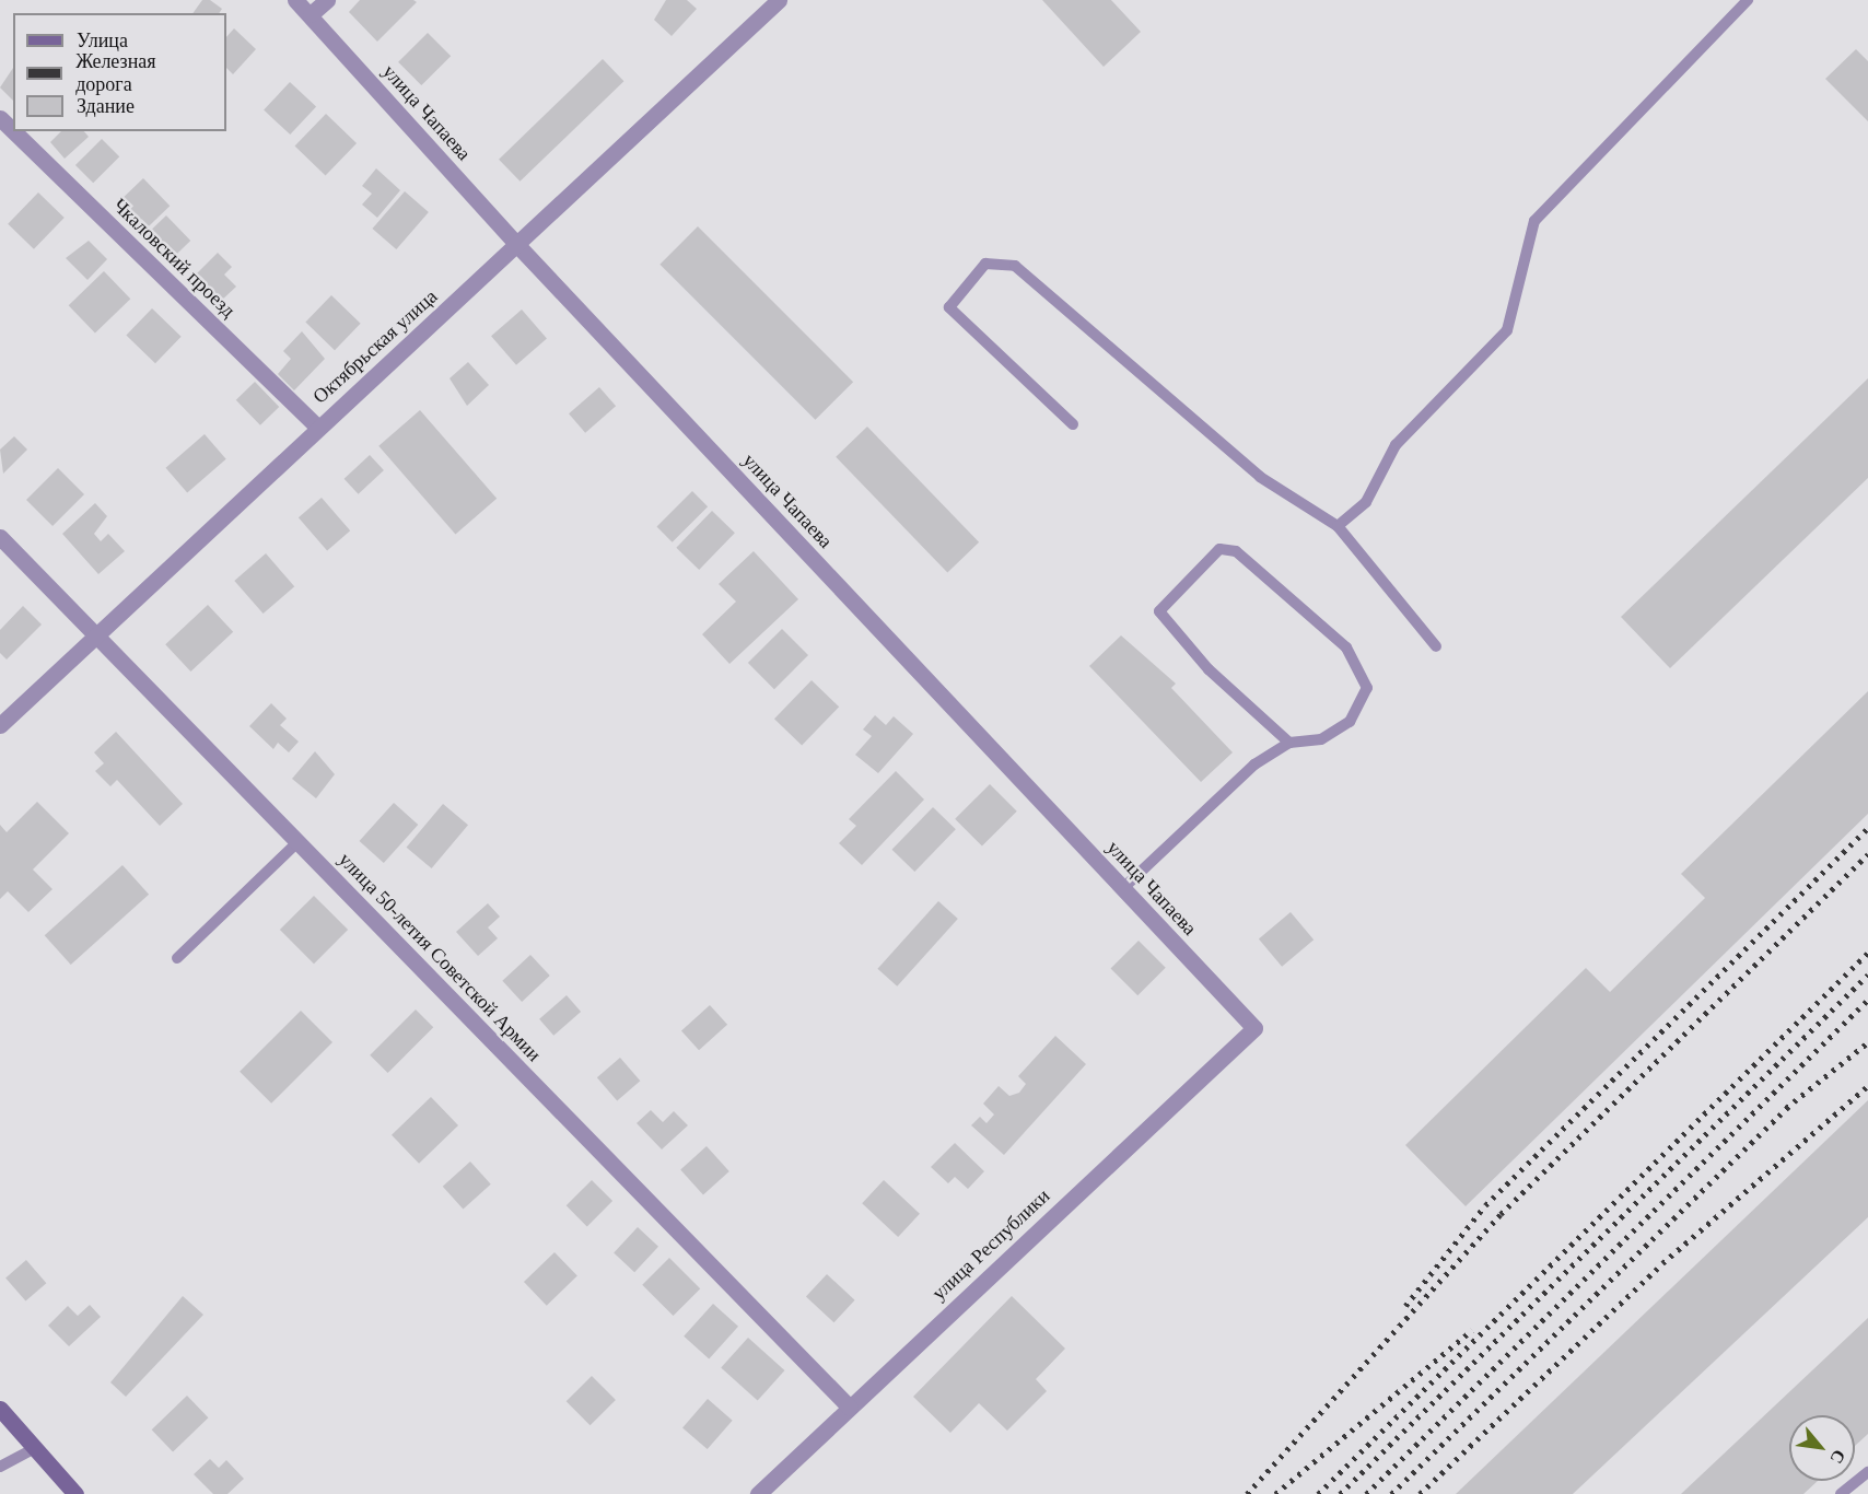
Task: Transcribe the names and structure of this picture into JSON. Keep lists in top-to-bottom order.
{
  "streets": {
    "street": [
      "улица Чапаева",
      "Чкаловский проезд",
      "Октябрьская улица",
      "улица 50-летия Советской Армии",
      "улица Республики"
    ]
  },
  "crossings": [
    ["улица Чапаева", "Октябрьская улица"],
    ["улица Чапаева", "улица Республики"],
    ["Чкаловский проезд", "Октябрьская улица"],
    ["Октябрьская улица", "улица 50-летия Советской Армии"],
    ["улица 50-летия Советской Армии", "улица Республики"]
  ],
  "legend": ["Улица", "Железная дорога", "Здание"],
  "north": "bottom right"
}
